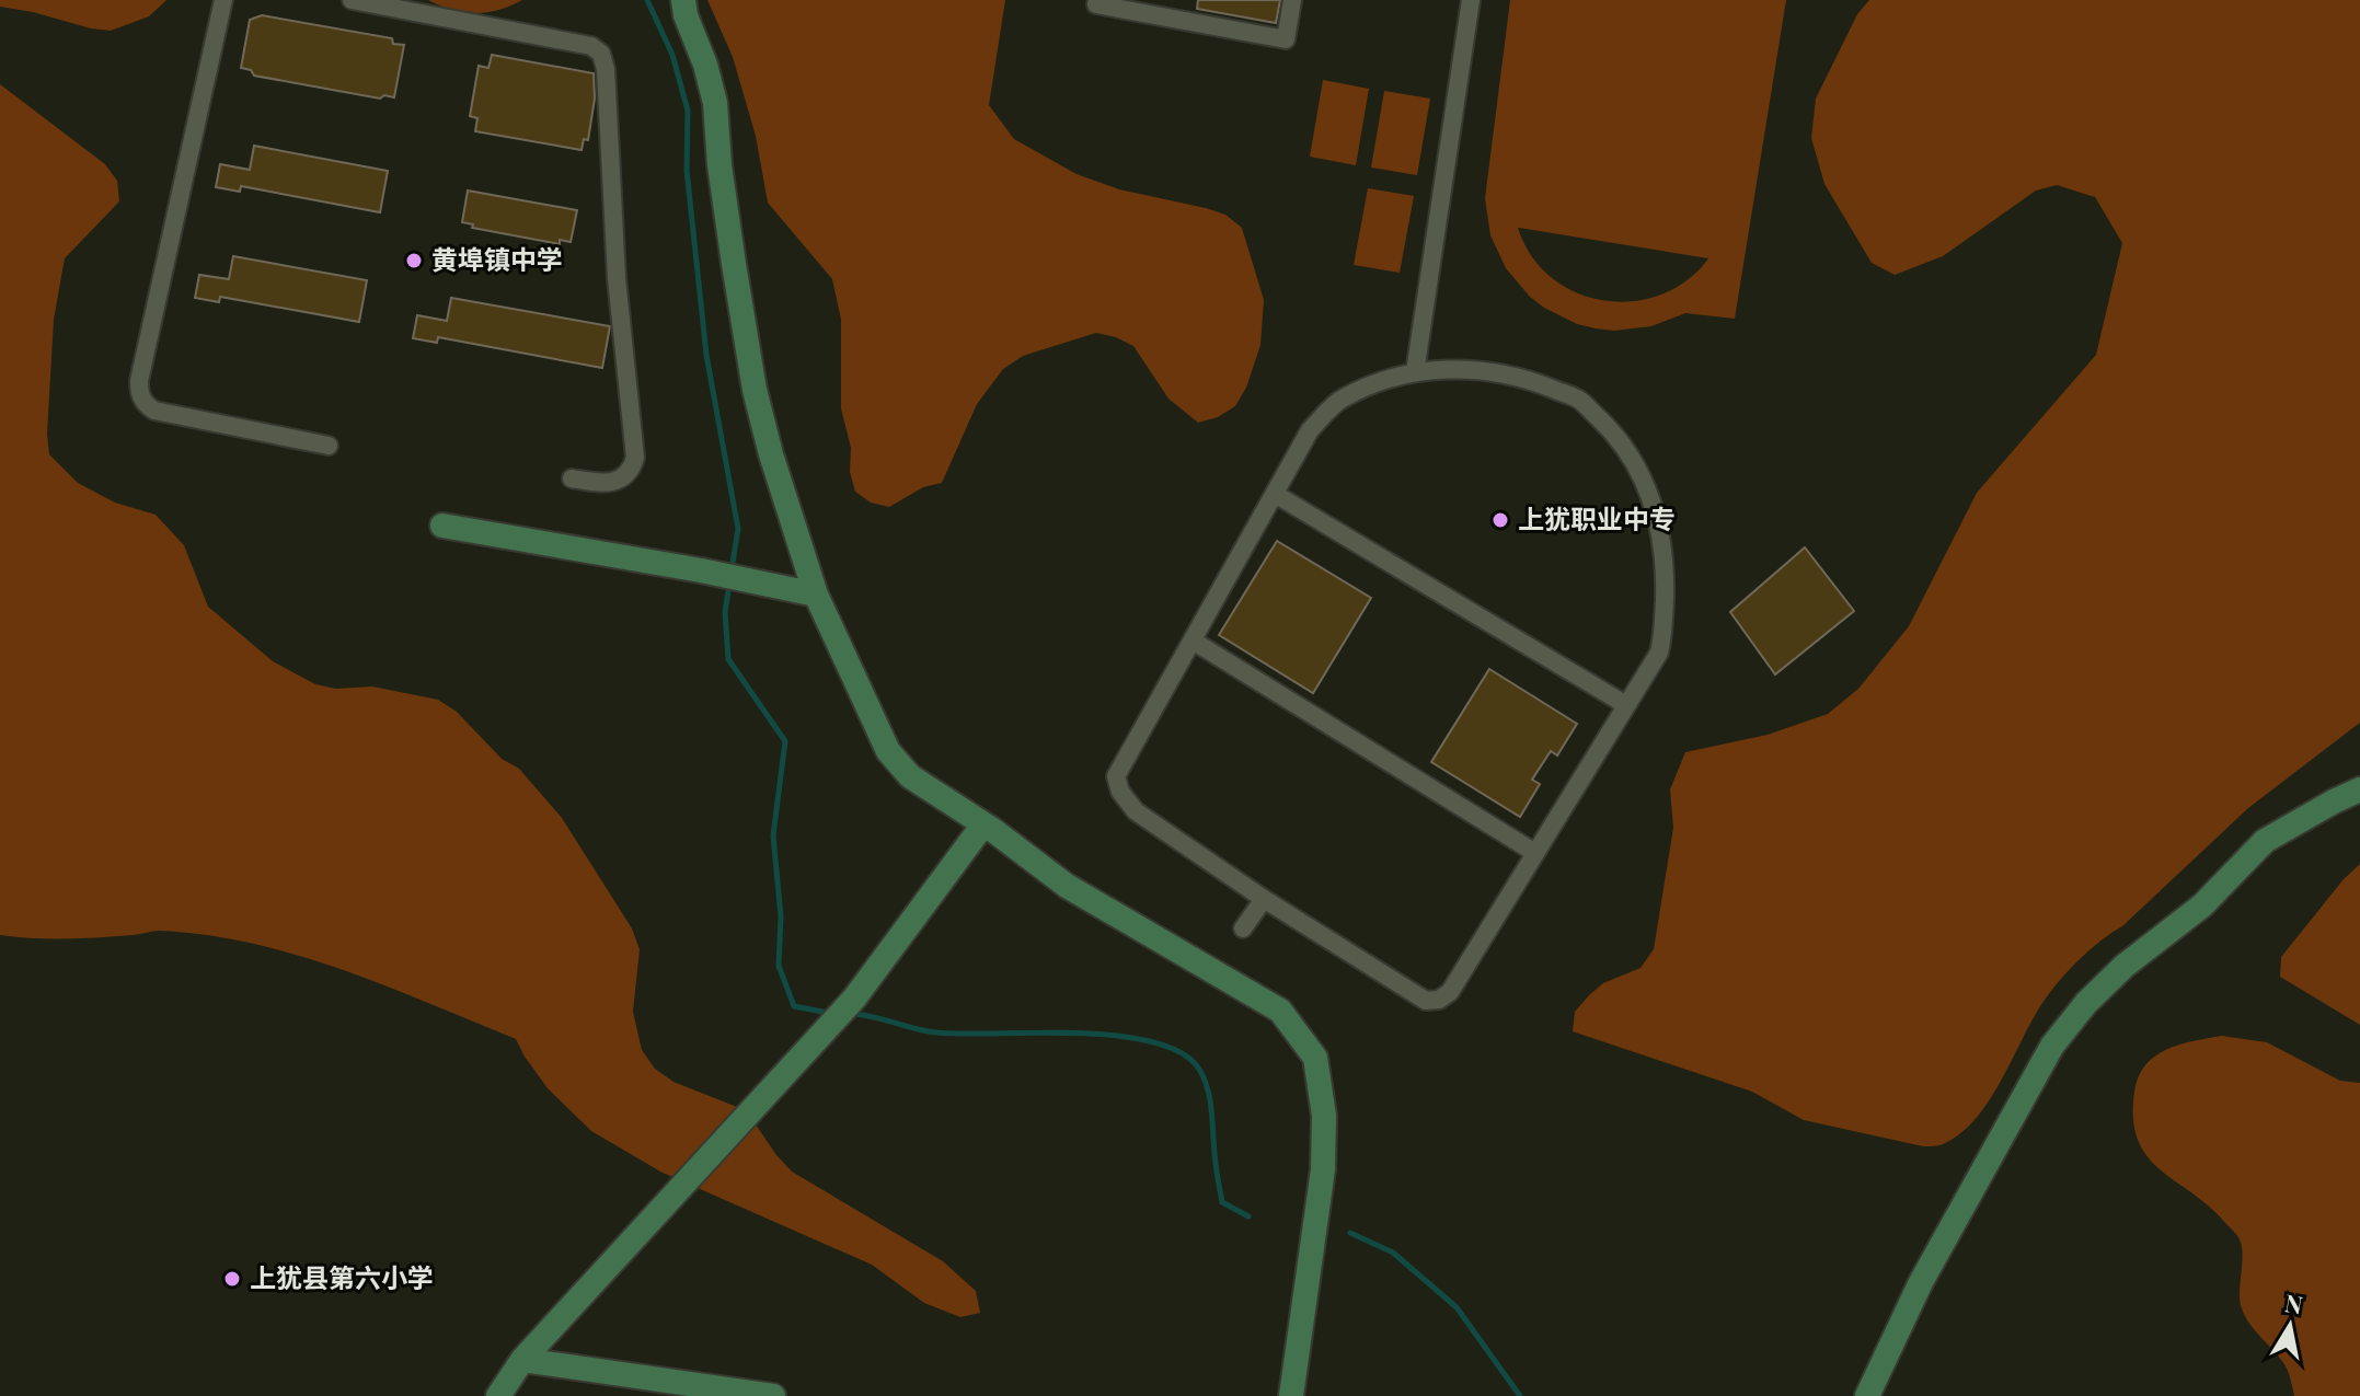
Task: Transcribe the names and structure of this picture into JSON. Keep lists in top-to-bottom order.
{
  "places": ["黄埠镇中学", "上犹职业中专", "上犹县第六小学"],
  "north": "top"
}
